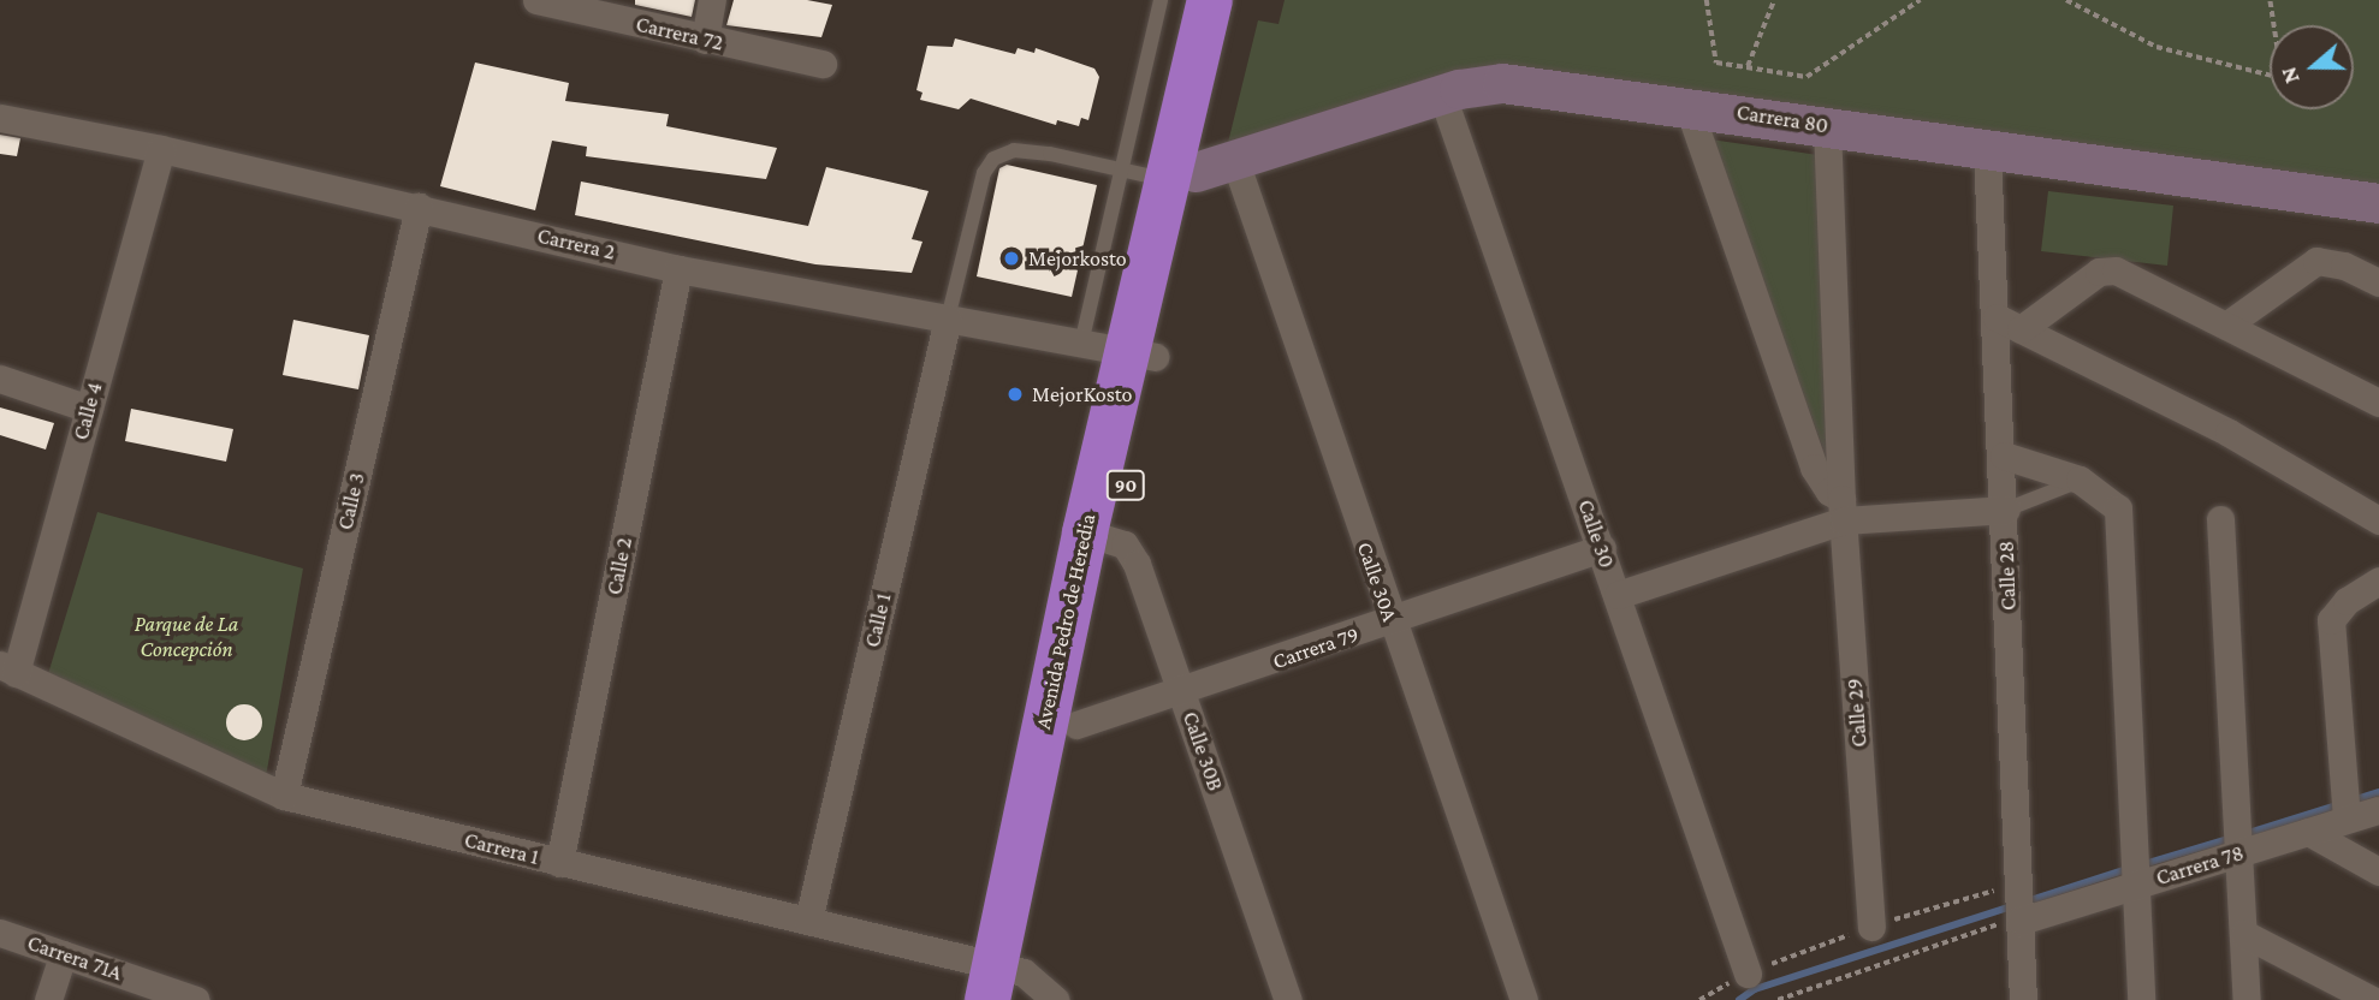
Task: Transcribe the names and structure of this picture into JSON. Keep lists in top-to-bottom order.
{
  "streets": {
    "highway": ["90", "Avenida Pedro de Heredia"],
    "street": [
      "Carrera 72",
      "Carrera 80",
      "Carrera 2",
      "Calle 4",
      "Calle 3",
      "Calle 30",
      "Calle 2",
      "Calle 28",
      "Calle 30A",
      "Calle 1",
      "Carrera 79",
      "Calle 29",
      "Calle 30B",
      "Carrera 1",
      "Carrera 78",
      "Carrera 71A"
    ]
  },
  "crossings": [
    ["Carrera 80", "Calle 30"],
    ["Carrera 80", "Calle 28"],
    ["Carrera 80", "Calle 30A"],
    ["Carrera 80", "Avenida Pedro de Heredia"],
    ["Carrera 80", "Calle 29"],
    ["Carrera 2", "Calle 4"],
    ["Carrera 2", "Calle 3"],
    ["Carrera 2", "Calle 2"],
    ["Carrera 2", "Calle 1"],
    ["Carrera 2", "Avenida Pedro de Heredia"],
    ["Calle 4", "Carrera 1"],
    ["Calle 3", "Carrera 1"],
    ["Calle 30", "Carrera 79"],
    ["Calle 2", "Carrera 1"],
    ["Calle 28", "Carrera 78"],
    ["Calle 30A", "Avenida Pedro de Heredia"],
    ["Calle 30A", "Carrera 79"],
    ["Calle 1", "Carrera 1"],
    ["Avenida Pedro de Heredia", "Carrera 79"],
    ["Avenida Pedro de Heredia", "Calle 30B"],
    ["Avenida Pedro de Heredia", "Carrera 1"],
    ["Carrera 79", "Calle 30B"]
  ],
  "parks": ["Parque de La Concepción"],
  "places": ["Mejorkosto", "MejorKosto"],
  "north": "left"
}
